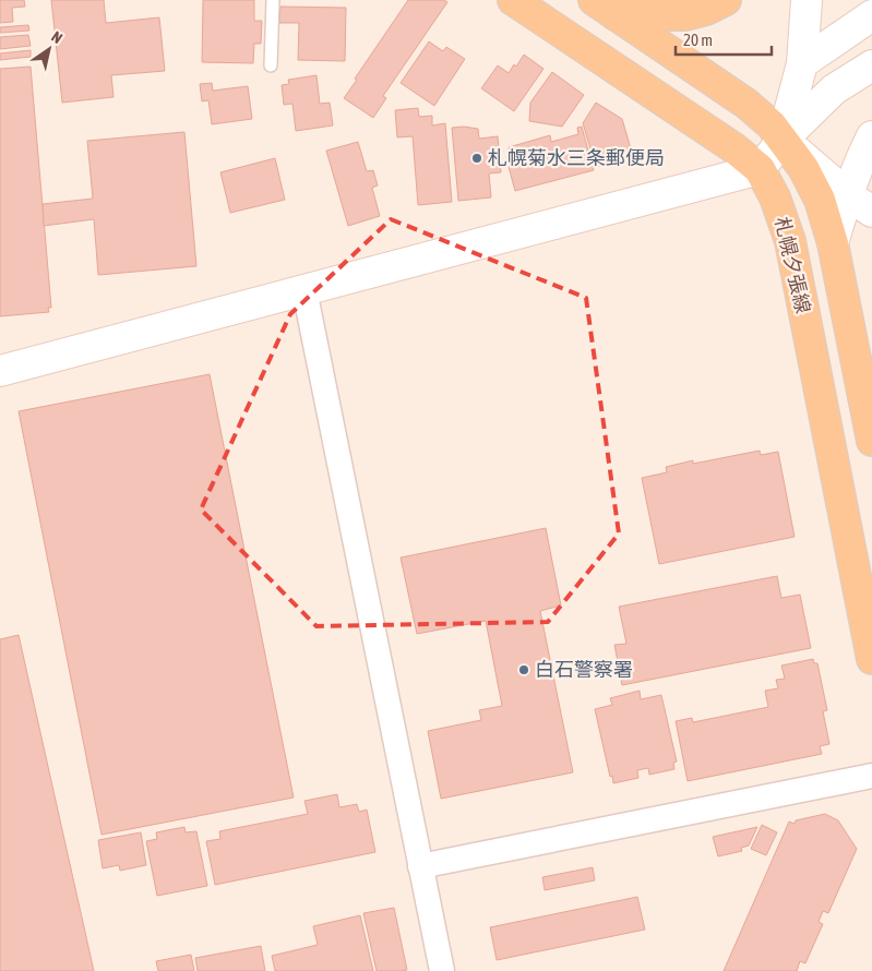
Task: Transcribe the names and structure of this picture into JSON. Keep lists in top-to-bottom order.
{
  "streets": {
    "main road": ["札幌夕張線"]
  },
  "places": ["札幌菊水三条郵便局", "白石警察署"],
  "scale_bar": "20 m",
  "north": "top right"
}
